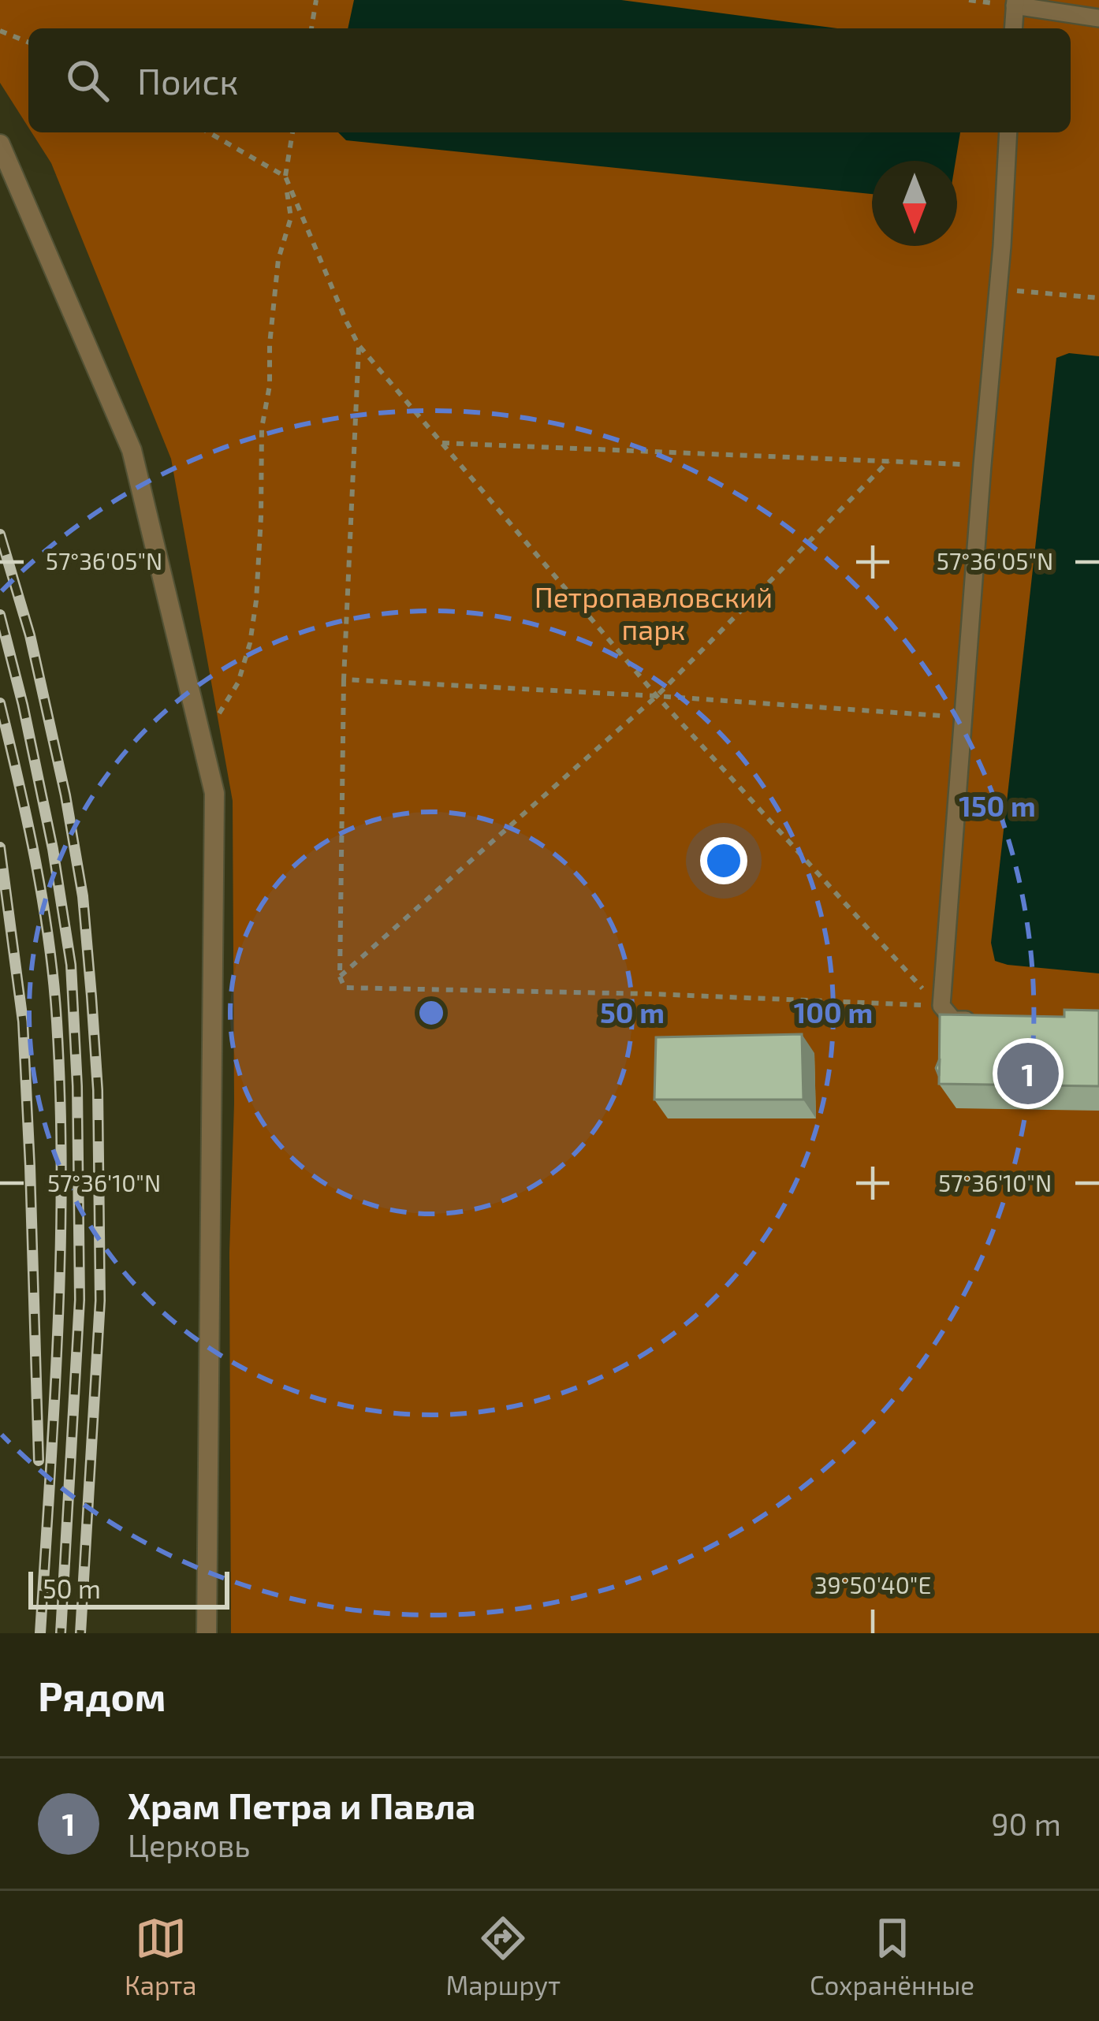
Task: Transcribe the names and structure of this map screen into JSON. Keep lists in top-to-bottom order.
{
  "parks": ["Петропавловский парк"],
  "scale_bar": "50 m",
  "north": "bottom",
  "page": {
    "search": "Поиск",
    "pins": "1",
    "scale": "50 m",
    "heading": "Рядом",
    "list": [
      {
        "mark": "1",
        "name": "Храм Петра и Павла",
        "note": "Церковь",
        "value": "90 m"
      }
    ],
    "nav": ["Карта", "Маршрут", "Сохранённые"]
  },
  "coordinates": ["57°36'05\"N", "57°36'10\"N", "39°50'40\"E"],
  "rings": ["150 m", "50 m", "100 m"]
}
